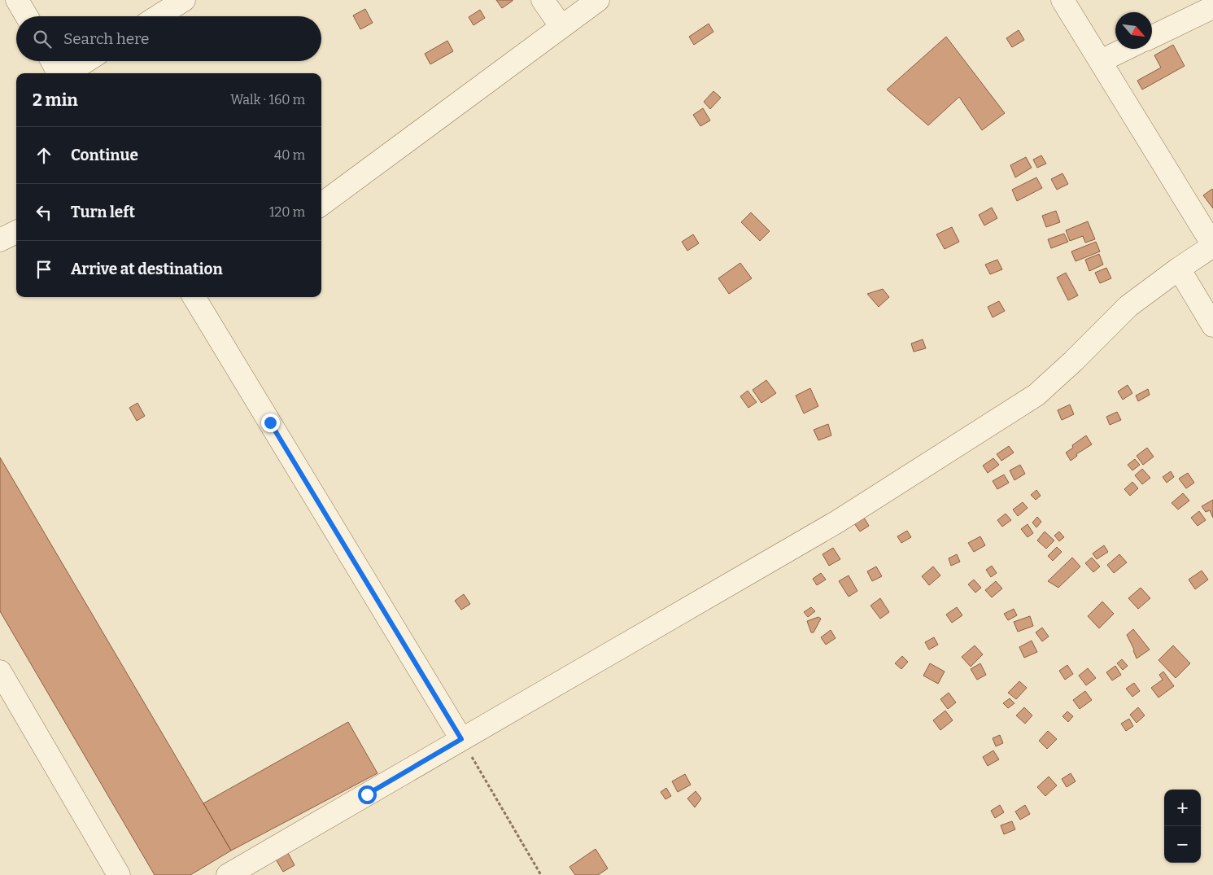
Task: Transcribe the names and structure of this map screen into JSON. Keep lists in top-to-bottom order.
{
  "north": "bottom right",
  "page": {
    "search": "Search here",
    "heading": ["2 min", "Walk · 160 m"],
    "list": [
      ["Continue", "40 m"],
      ["Turn left", "120 m"],
      "Arrive at destination"
    ],
    "map_buttons": ["+", "−"]
  }
}
